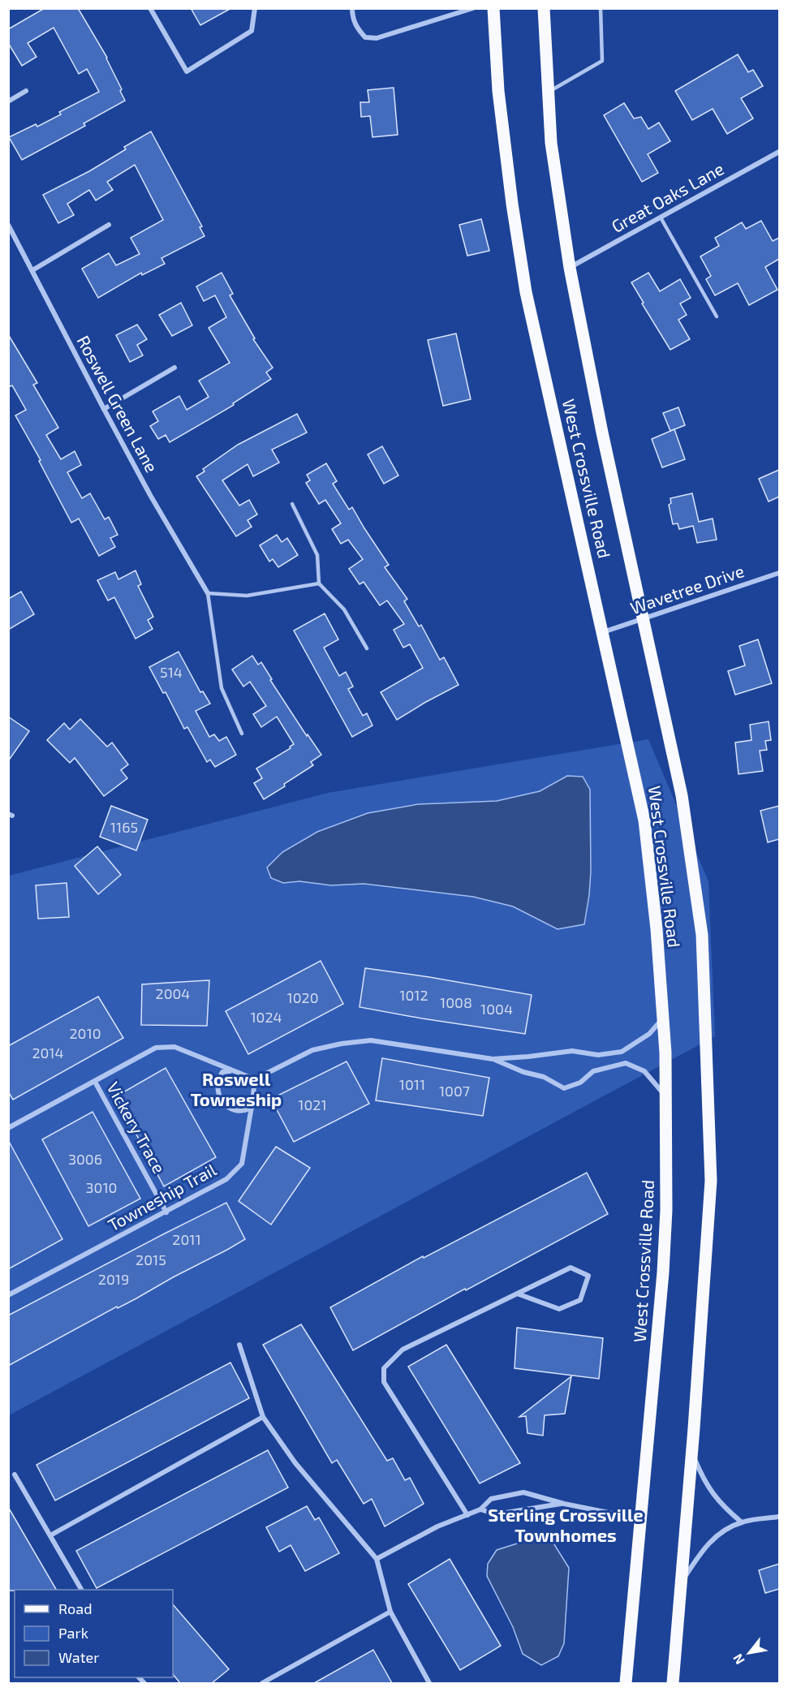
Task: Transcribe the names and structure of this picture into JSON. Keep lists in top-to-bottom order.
{
  "streets": {
    "main road": ["West Crossville Road"],
    "street": [
      "Great Oaks Lane",
      "Roswell Green Lane",
      "Wavetree Drive",
      "Vickery Trace",
      "Towneship Trail"
    ]
  },
  "crossings": [
    ["Great Oaks Lane", "West Crossville Road"],
    ["West Crossville Road", "Wavetree Drive"],
    ["Vickery Trace", "Towneship Trail"]
  ],
  "districts": ["Roswell Towneship", "Sterling Crossville Townhomes"],
  "house_numbers": [
    "514",
    "1165",
    "2004",
    "1012",
    "1020",
    "1008",
    "1004",
    "1024",
    "2010",
    "2014",
    "1011",
    "1007",
    "1021",
    "3006",
    "3010",
    "2011",
    "2015",
    "2019"
  ],
  "legend": ["Road", "Park", "Water"],
  "north": "bottom left"
}
